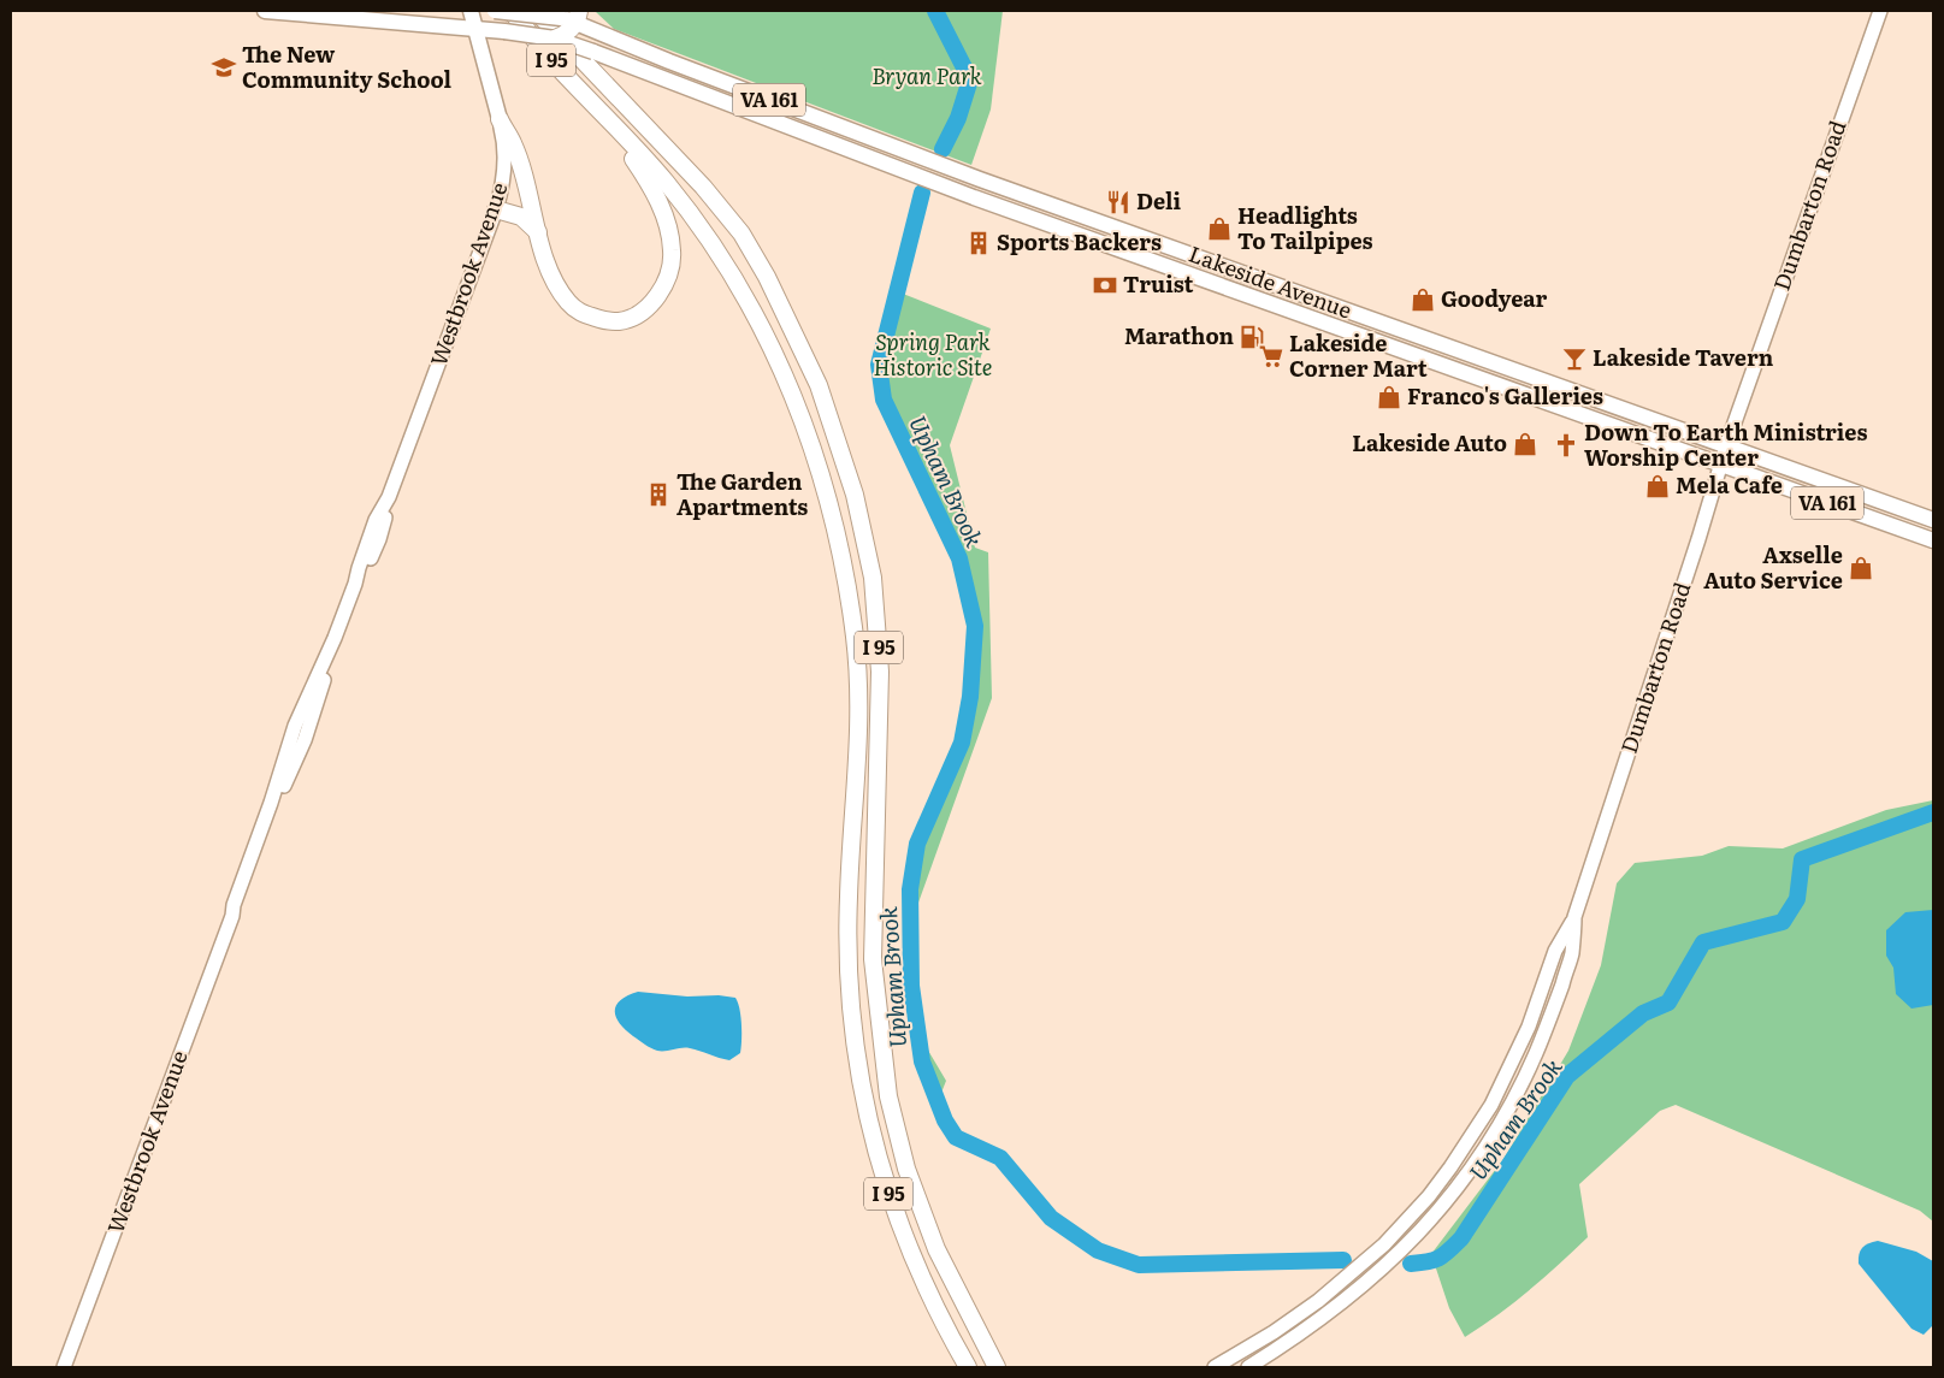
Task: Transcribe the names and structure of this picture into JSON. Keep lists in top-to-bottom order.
{
  "streets": {
    "highway": ["I 95"],
    "main road": [
      "VA 161",
      "Dumbarton Road",
      "Westbrook Avenue",
      "Lakeside Avenue"
    ]
  },
  "crossings": [
    ["VA 161", "Westbrook Avenue"],
    ["VA 161", "Lakeside Avenue"],
    ["Dumbarton Road", "Lakeside Avenue"]
  ],
  "water": ["Upham Brook"],
  "parks": ["Bryan Park", "Spring Park Historic Site"],
  "places": {
    "school or university": ["The New Community School"],
    "restaurant": ["Deli"],
    "shop": [
      "Headlights To Tailpipes",
      "Goodyear",
      "Franco's Galleries",
      "Lakeside Auto",
      "Mela Cafe",
      "Axselle Auto Service"
    ],
    "building": ["Sports Backers", "The Garden Apartments"],
    "bank": ["Truist"],
    "fuel station": ["Marathon"],
    "supermarket": ["Lakeside Corner Mart"],
    "bar": ["Lakeside Tavern"],
    "church": ["Down To Earth Ministries Worship Center"]
  }
}
